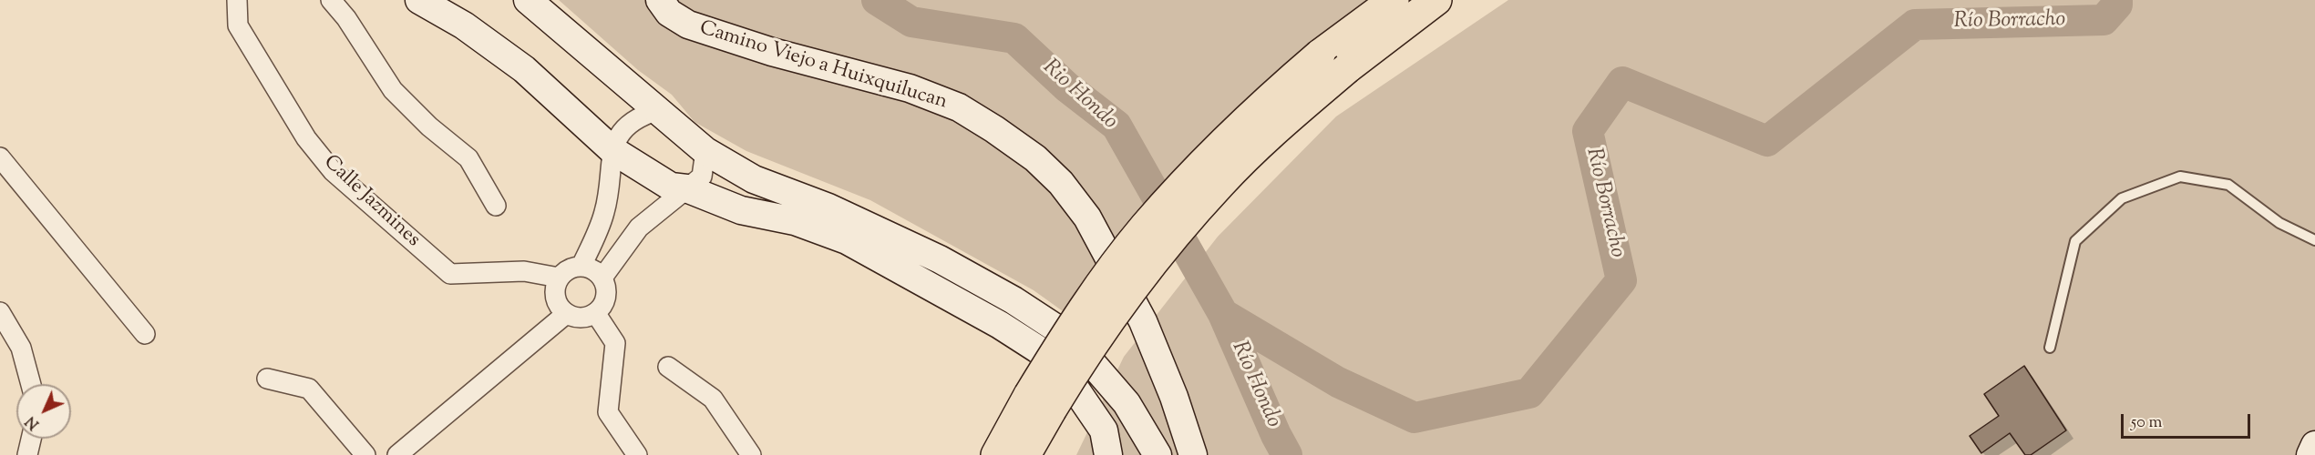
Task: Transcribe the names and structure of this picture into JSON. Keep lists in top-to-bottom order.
{
  "streets": {
    "main road": ["Camino Viejo a Huixquilucan"],
    "street": ["Calle Jazmines"]
  },
  "water": ["Río Borracho", "Rio Hondo", "Río Hondo"],
  "scale_bar": "50 m",
  "north": "bottom left"
}
